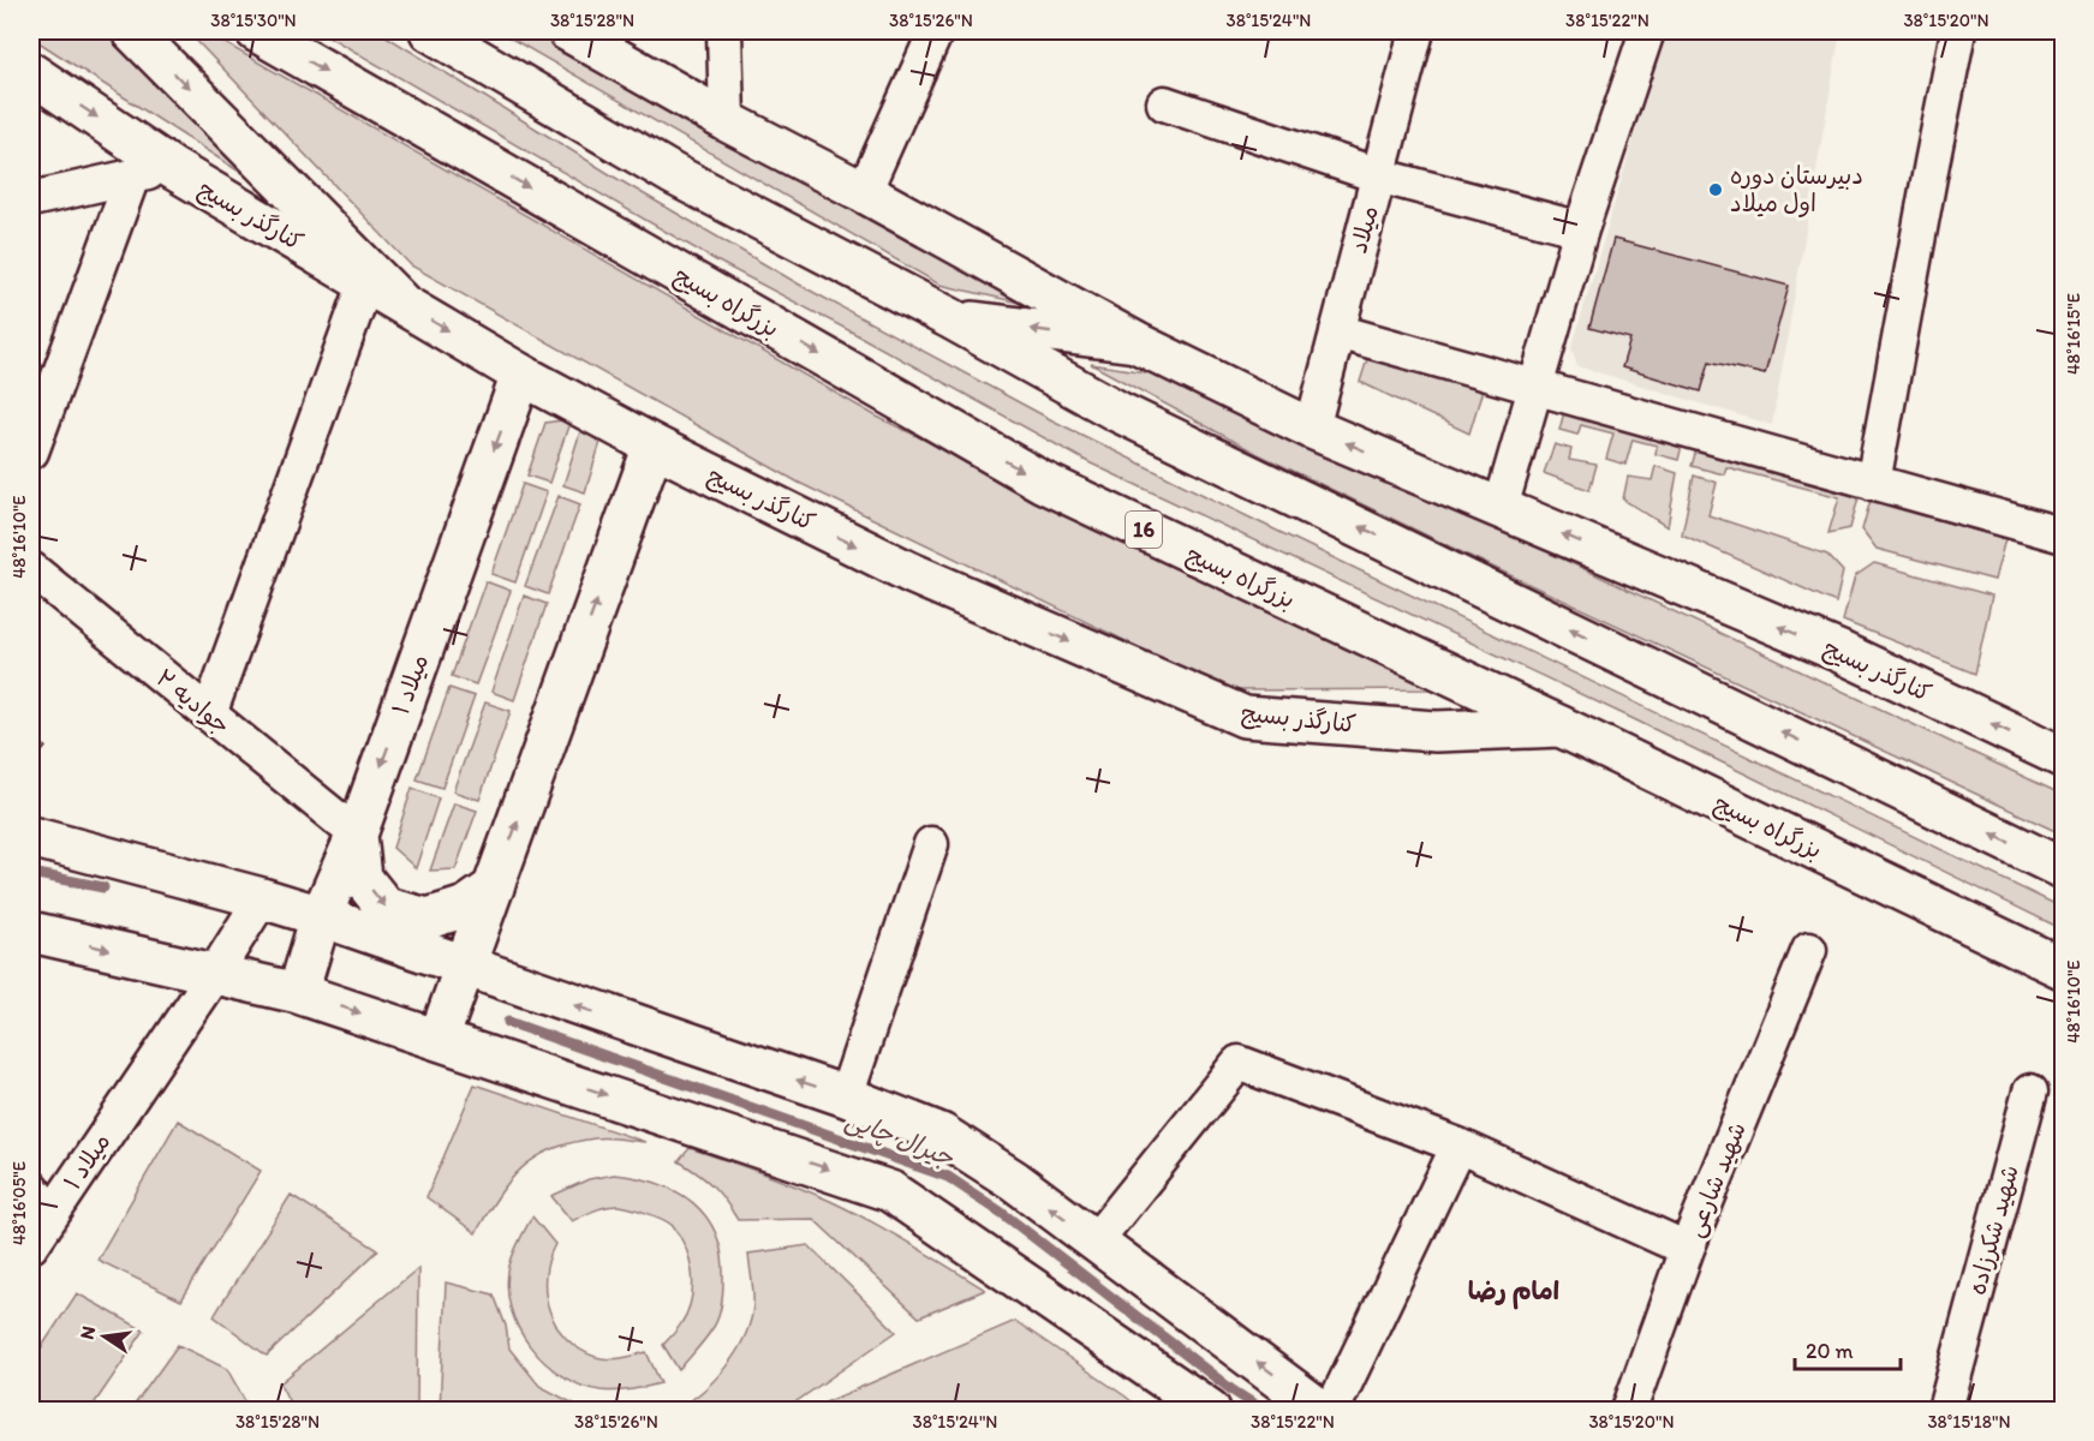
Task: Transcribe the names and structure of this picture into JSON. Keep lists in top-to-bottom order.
{
  "streets": {
    "main road": [
      "کنارگذر بسیج",
      "بزرگراه بسیج",
      "16",
      "میلاد ۱"
    ],
    "street": [
      "میلاد",
      "جوادیه ۲",
      "شهید شارعی",
      "شهید شکرزاده"
    ]
  },
  "crossings": [
    ["کنارگذر بسیج", "میلاد"],
    ["کنارگذر بسیج", "بزرگراه بسیج"],
    ["کنارگذر بسیج", "میلاد ۱"],
    ["میلاد ۱", "جوادیه ۲"]
  ],
  "districts": ["امام رضا"],
  "water": ["جیرال چایی"],
  "places": ["دبیرستان دوره اول میلاد"],
  "scale_bar": "20 m",
  "north": "left",
  "coordinates": [
    "38°15'30\"N",
    "38°15'28\"N",
    "38°15'26\"N",
    "38°15'24\"N",
    "38°15'22\"N",
    "38°15'20\"N",
    "48°16'15\"E",
    "48°16'10\"E",
    "48°16'05\"E",
    "38°15'18\"N"
  ]
}
